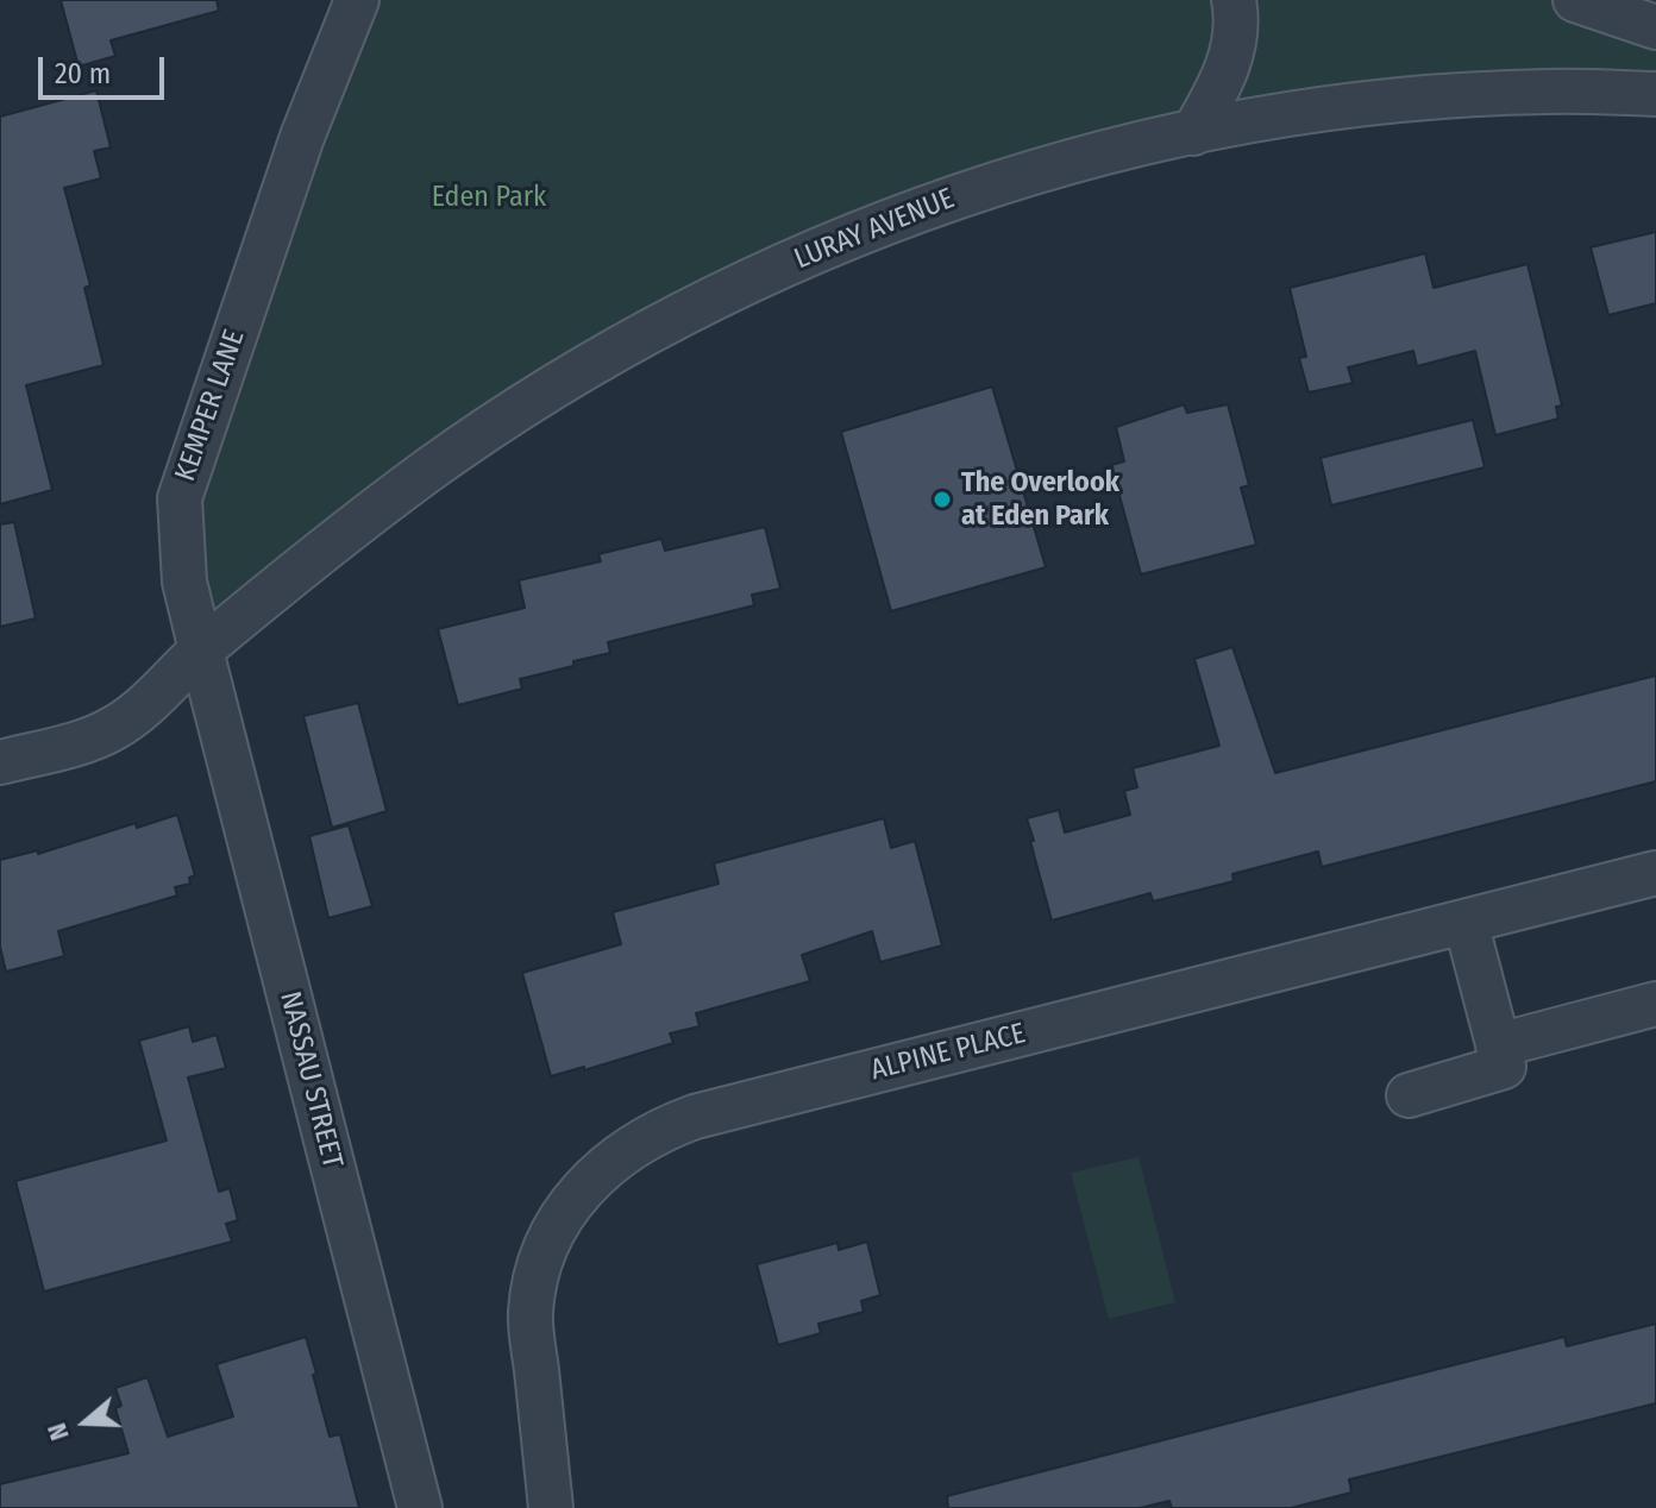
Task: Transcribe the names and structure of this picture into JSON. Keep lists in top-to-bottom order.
{
  "streets": {
    "street": [
      "LURAY AVENUE",
      "KEMPER LANE",
      "ALPINE PLACE",
      "NASSAU STREET"
    ]
  },
  "crossings": [
    ["LURAY AVENUE", "KEMPER LANE"],
    ["LURAY AVENUE", "NASSAU STREET"],
    ["KEMPER LANE", "NASSAU STREET"]
  ],
  "parks": ["Eden Park"],
  "places": ["The Overlook at Eden Park"],
  "scale_bar": "20 m",
  "north": "left"
}
